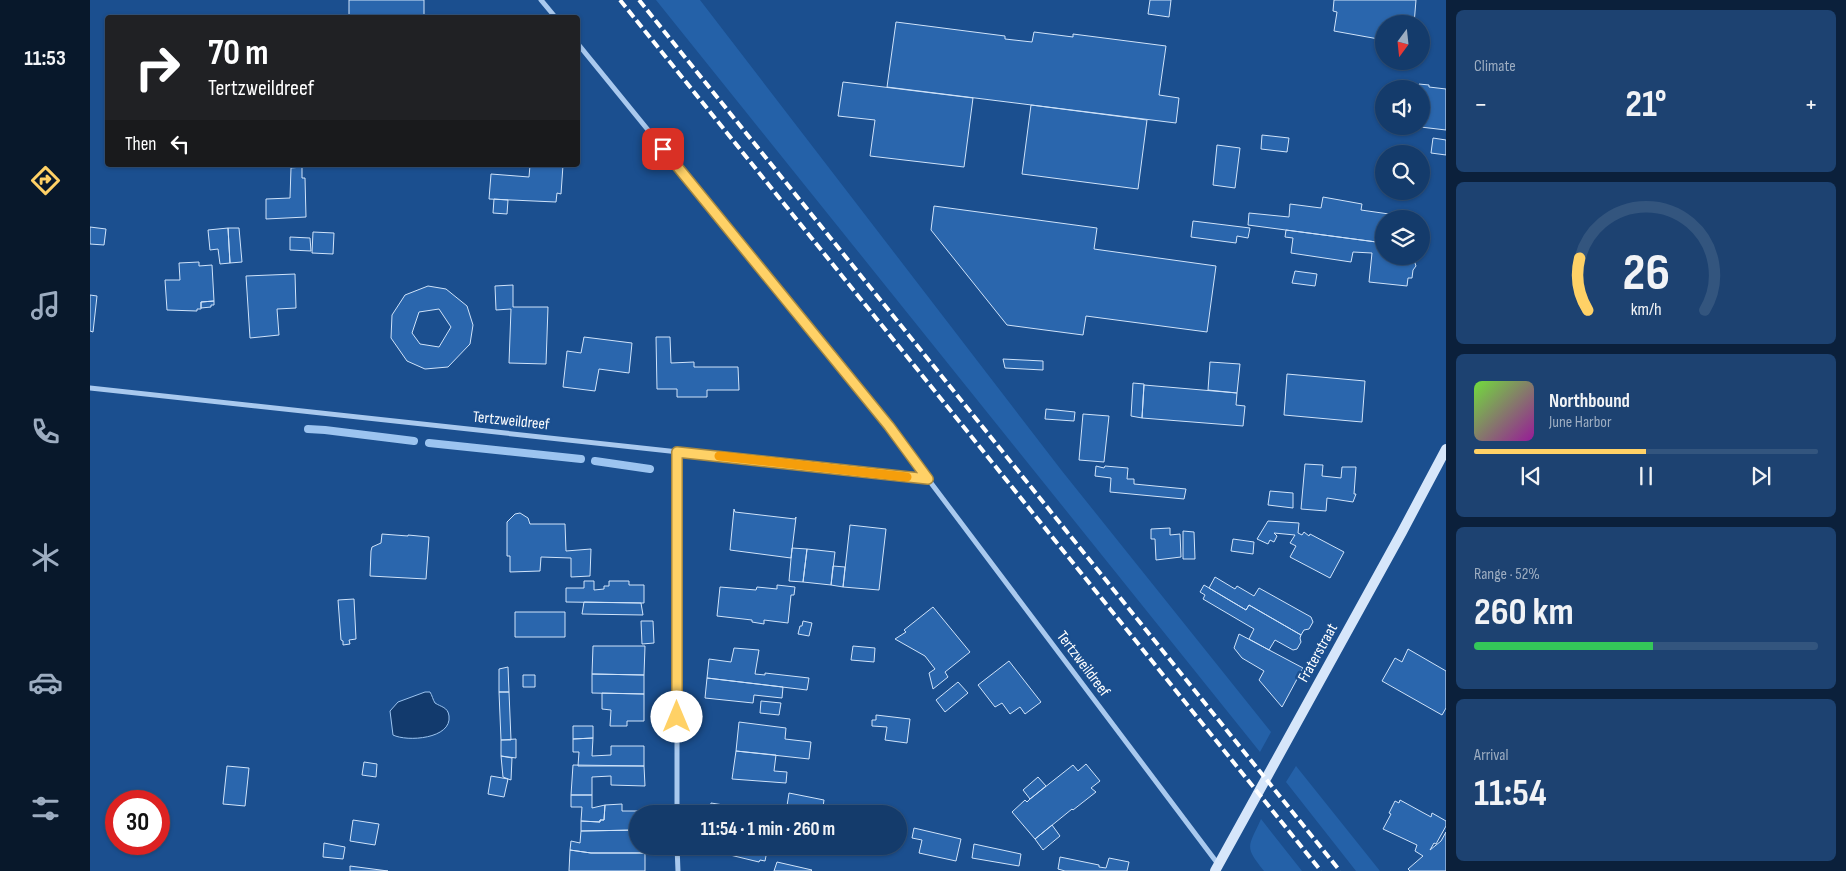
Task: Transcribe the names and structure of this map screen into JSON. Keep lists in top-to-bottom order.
{
  "streets": {
    "street": ["Tertzweildreef", "Fraterstraat"]
  },
  "crossings": [
    ["Tertzweildreef", "Fraterstraat"]
  ],
  "north": "bottom",
  "page": {
    "tabs": "11:53",
    "tile": [
      "Climate",
      ["Range · 52%", "260 km"],
      ["Arrival", "11:54"]
    ],
    "turn": ["70 m", "Tertzweildreef"],
    "heat": ["−", "21°", "+"],
    "then": "Then",
    "song": ["Northbound", "June Harbor"],
    "limit": "30",
    "trip": "11:54 · 1 min · 260 m",
    "gauge": ["26", "km/h"]
  }
}
